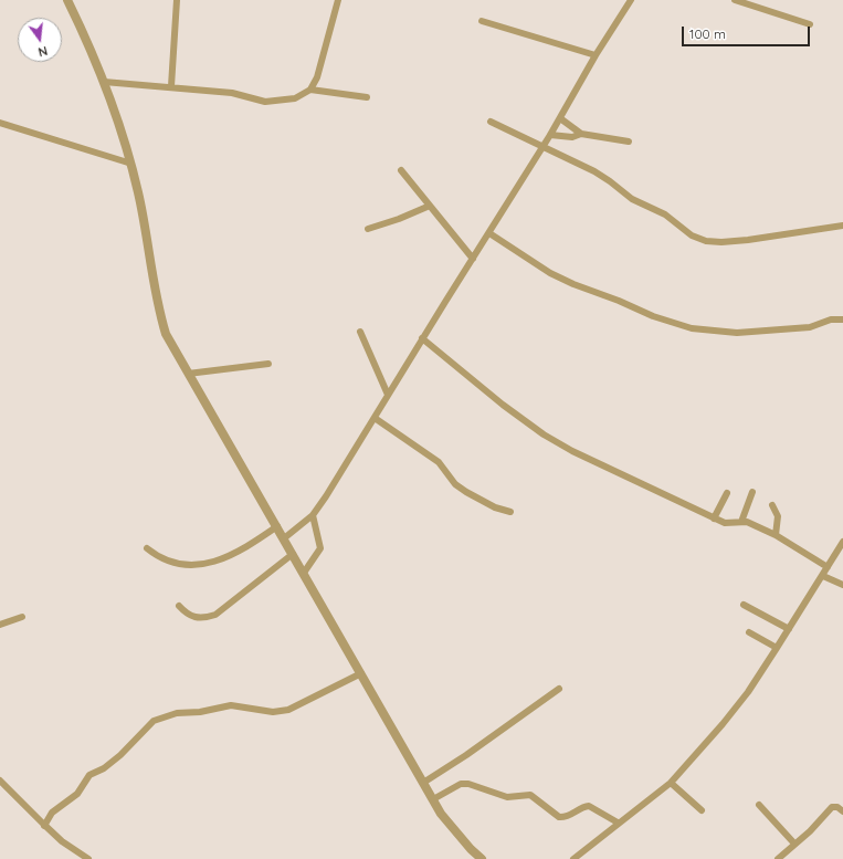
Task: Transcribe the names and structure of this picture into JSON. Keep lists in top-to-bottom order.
{
  "scale_bar": "100 m",
  "north": "bottom"
}
